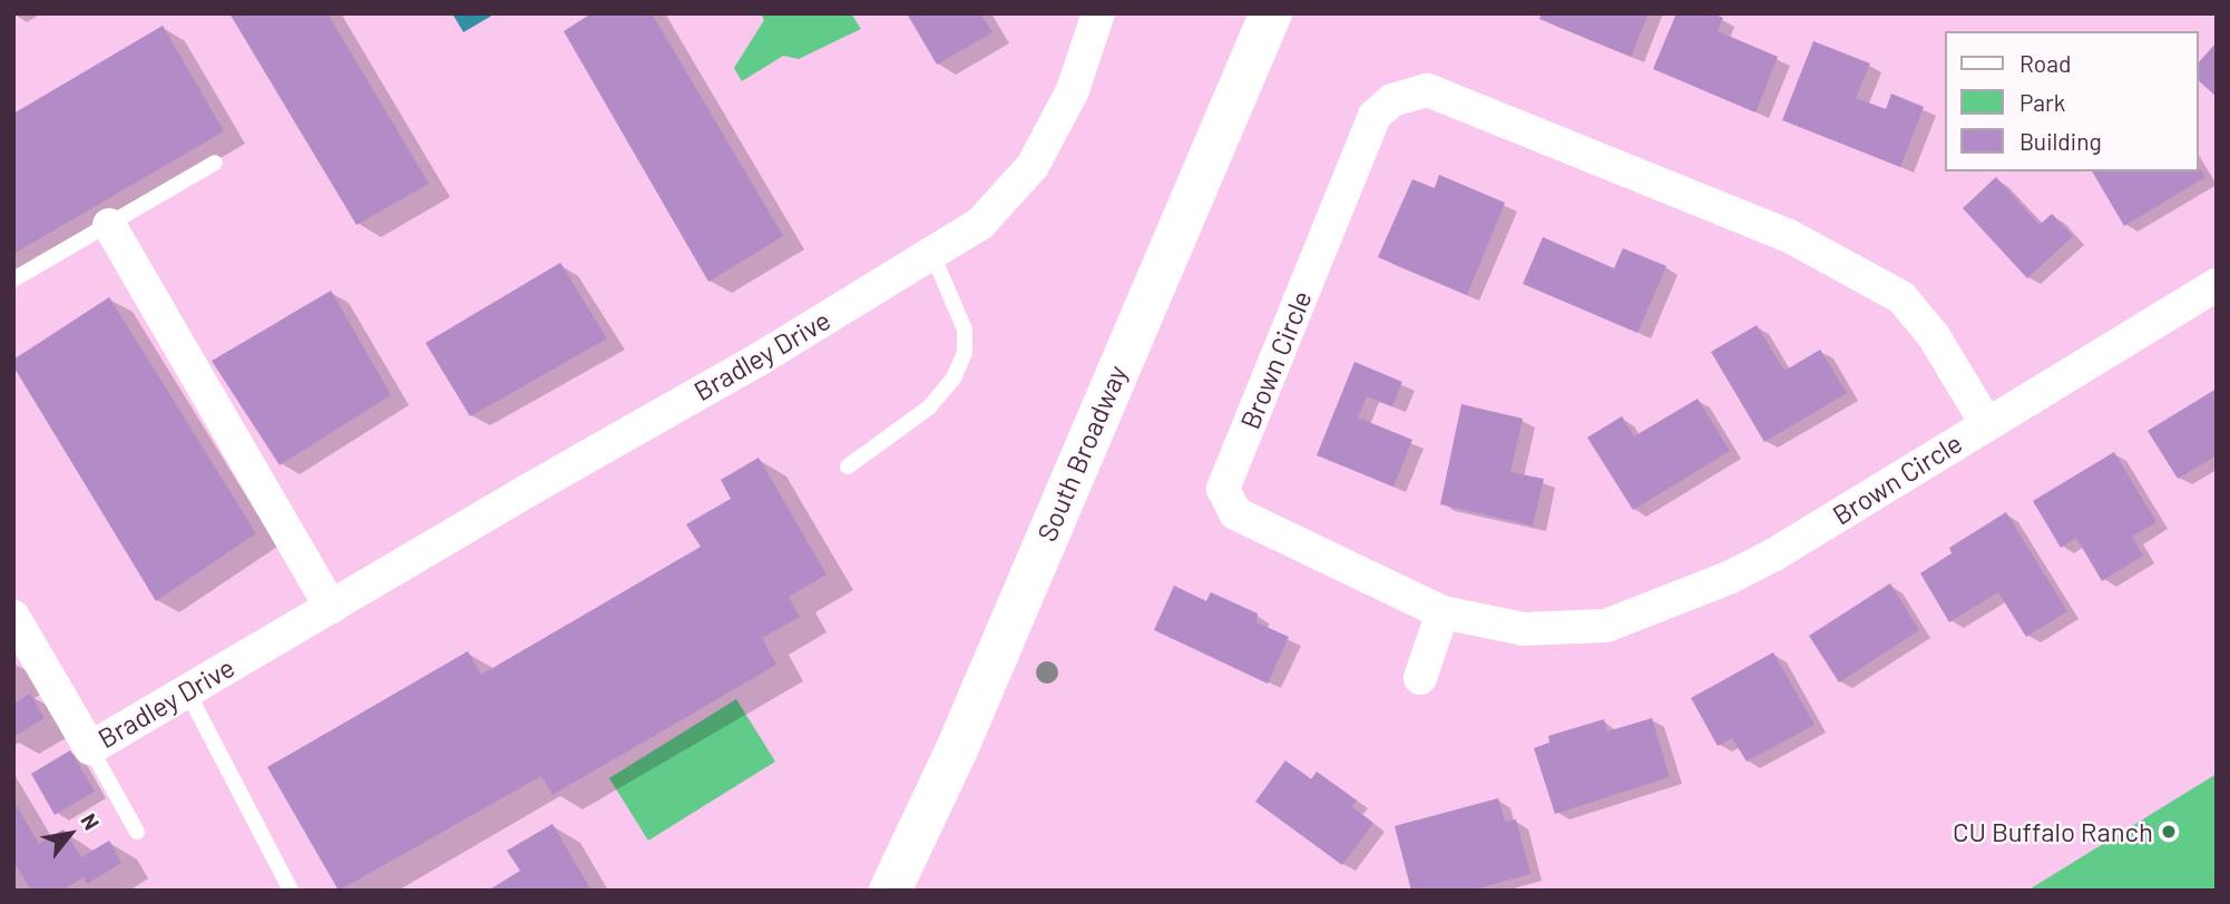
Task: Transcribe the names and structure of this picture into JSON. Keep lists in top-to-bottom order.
{
  "streets": {
    "highway": ["South Broadway"],
    "street": ["Bradley Drive", "Brown Circle"]
  },
  "places": ["CU Buffalo Ranch"],
  "legend": ["Road", "Park", "Building"],
  "north": "top right"
}
